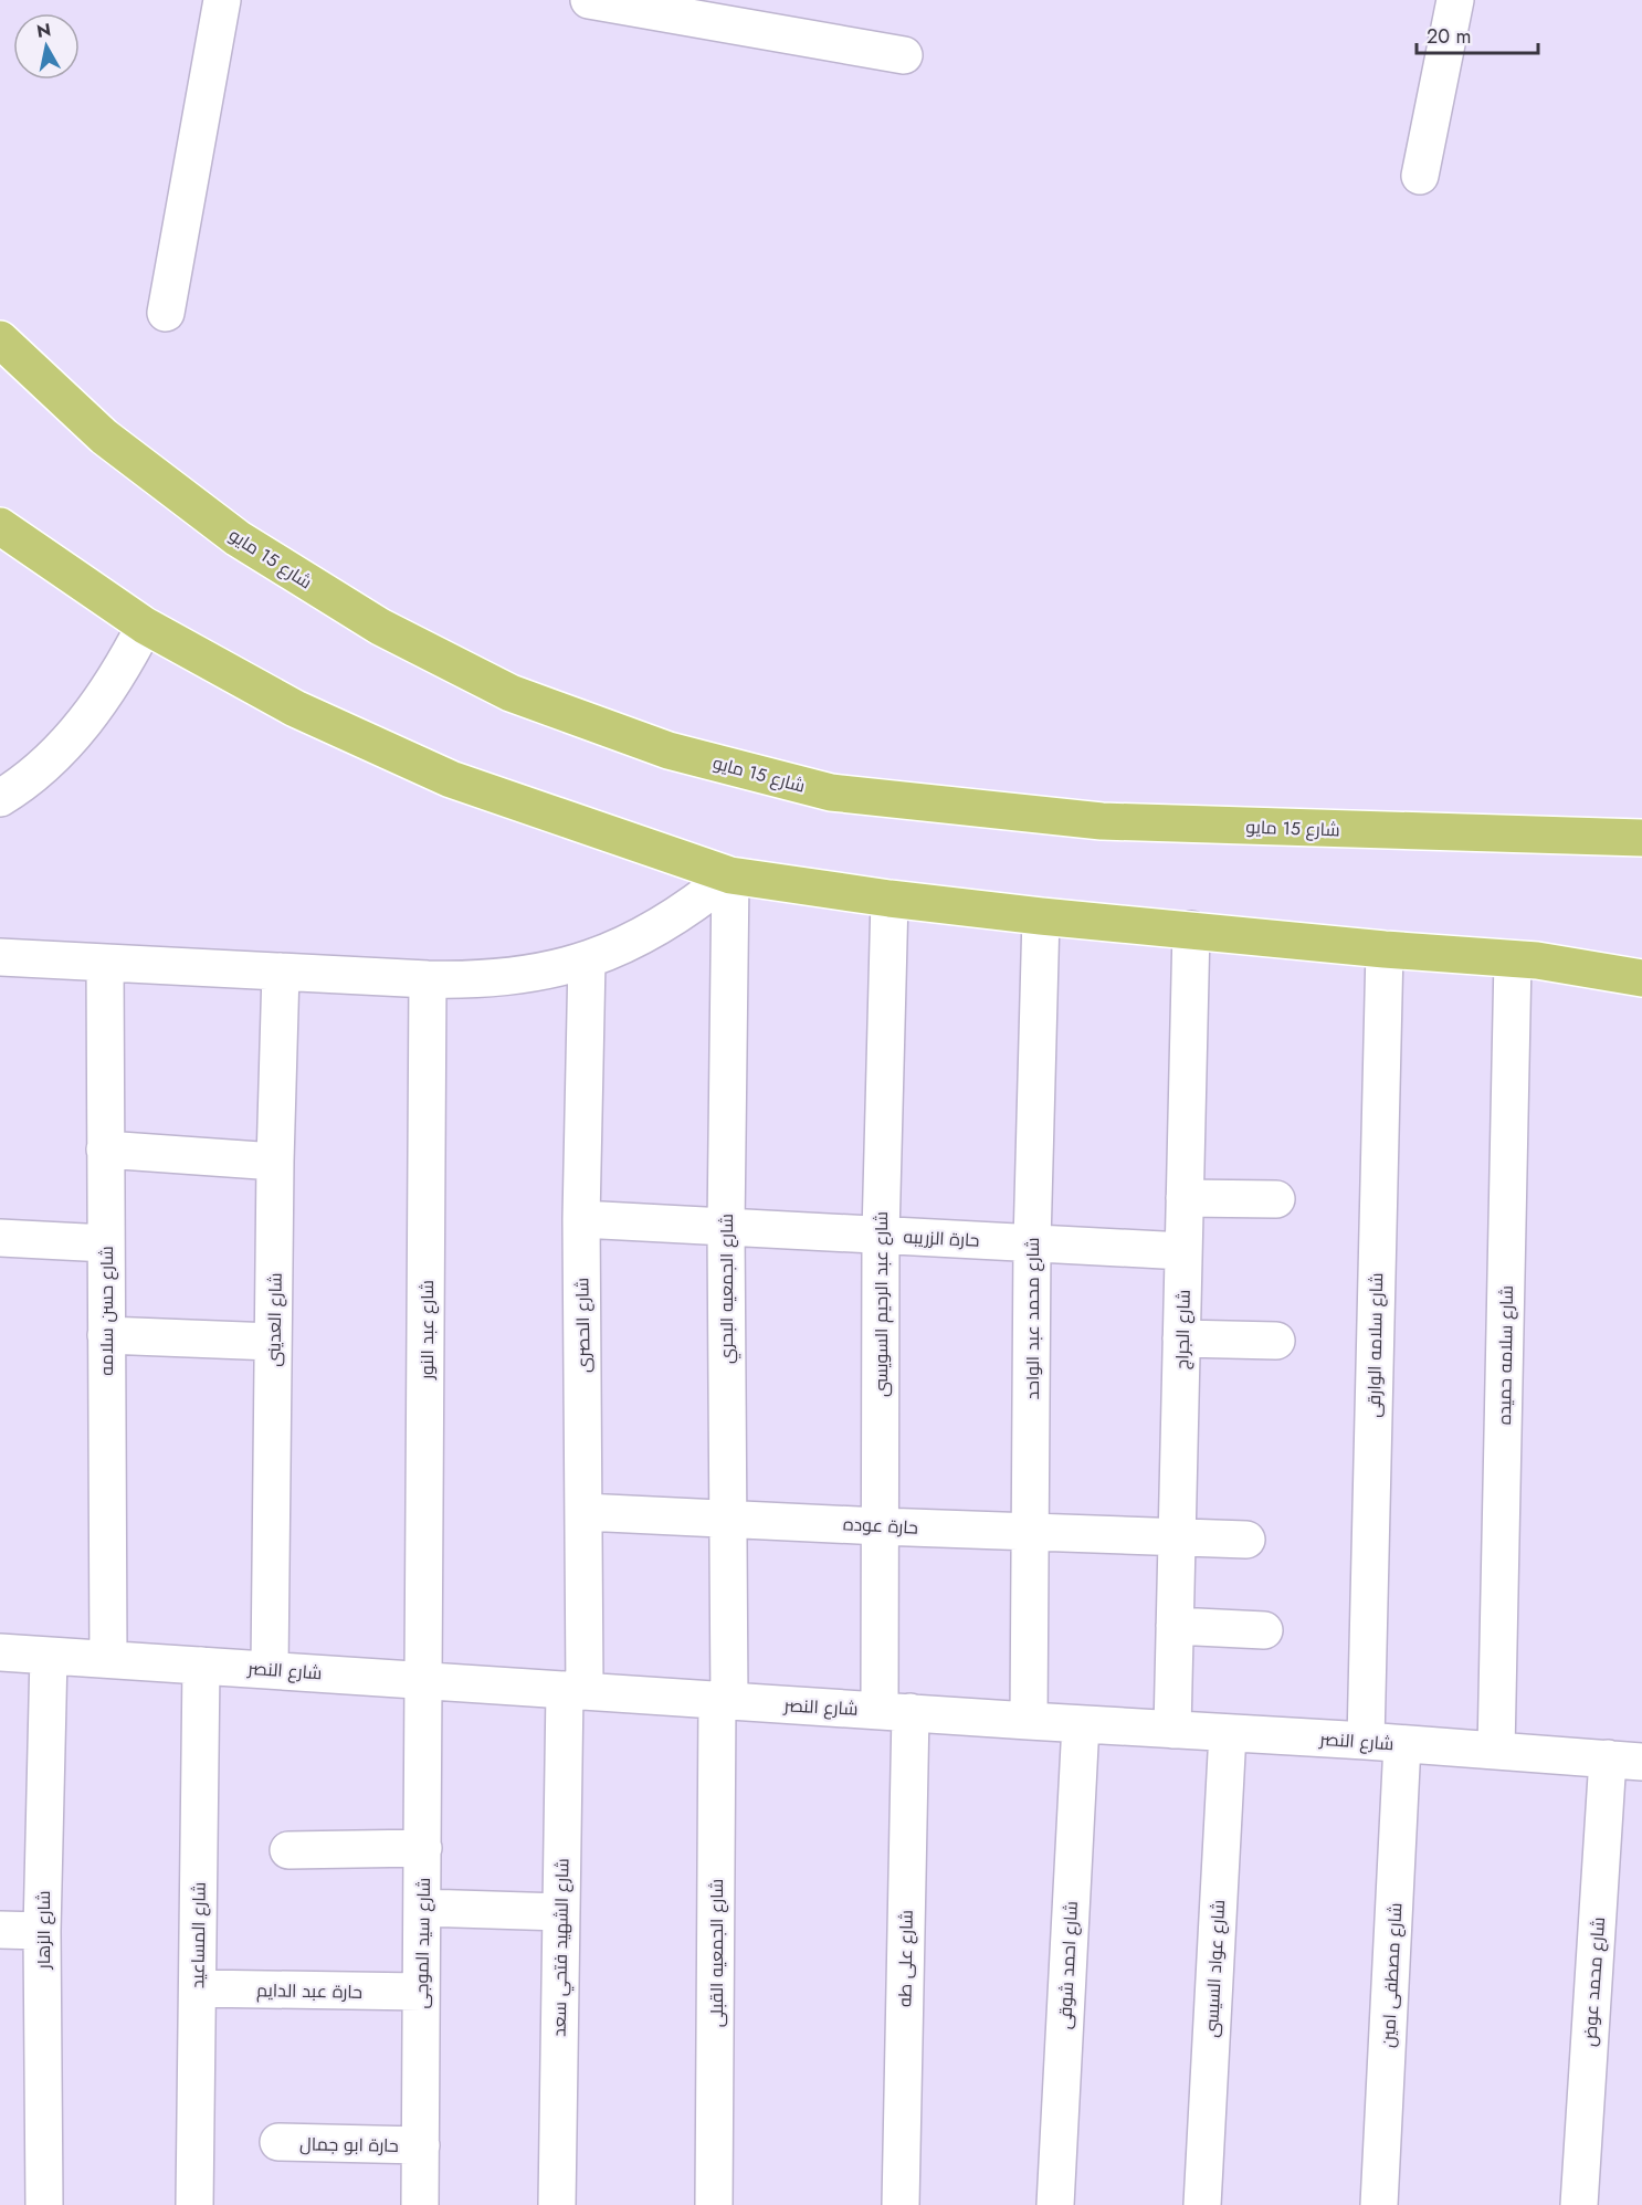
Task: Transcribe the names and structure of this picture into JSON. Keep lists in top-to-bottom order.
{
  "streets": {
    "main road": ["شارع 15 مايو"],
    "street": [
      "حارة الزريبه",
      "شارع الجمعيه البحري",
      "شارع عبد الرحيم السويسى",
      "شارع حسن سلامه",
      "شارع محمد عبد الواحد",
      "شارع العدينى",
      "شارع الحصرى",
      "شارع عبد النور",
      "شارع الجراج",
      "شارع سلامه الوارقى",
      "شارع سلامه حميده",
      "حارة عوده",
      "شارع النصر",
      "شارع الزهار",
      "شارع المساعيد",
      "شارع سيد الموجى",
      "شارع الشهيد فتحي سعد",
      "شارع الجمعيه القبلى",
      "شارع على طه",
      "شارع احمد شوقى",
      "شارع عواد السيسى",
      "شارع مصطفى امين",
      "شارع محمد عوض",
      "حارة عبد الدايم",
      "حارة ابو جمال"
    ]
  },
  "crossings": [
    ["حارة الزريبه", "شارع الجمعيه البحري"],
    ["حارة الزريبه", "شارع عبد الرحيم السويسى"],
    ["حارة الزريبه", "شارع محمد عبد الواحد"],
    ["حارة الزريبه", "شارع الحصرى"],
    ["حارة الزريبه", "شارع الجراج"],
    ["شارع الجمعيه البحري", "حارة عوده"],
    ["شارع الجمعيه البحري", "شارع النصر"],
    ["شارع الجمعيه البحري", "شارع الجمعيه القبلى"],
    ["شارع عبد الرحيم السويسى", "حارة عوده"],
    ["شارع عبد الرحيم السويسى", "شارع النصر"],
    ["شارع عبد الرحيم السويسى", "شارع على طه"],
    ["شارع حسن سلامه", "شارع النصر"],
    ["شارع محمد عبد الواحد", "حارة عوده"],
    ["شارع محمد عبد الواحد", "شارع النصر"],
    ["شارع العدينى", "شارع النصر"],
    ["شارع الحصرى", "حارة عوده"],
    ["شارع الحصرى", "شارع النصر"],
    ["شارع الحصرى", "شارع الشهيد فتحي سعد"],
    ["شارع عبد النور", "شارع النصر"],
    ["شارع عبد النور", "شارع سيد الموجى"],
    ["شارع الجراج", "حارة عوده"],
    ["شارع الجراج", "شارع النصر"],
    ["شارع سلامه الوارقى", "شارع النصر"],
    ["شارع سلامه حميده", "شارع النصر"],
    ["شارع النصر", "شارع الزهار"],
    ["شارع النصر", "شارع المساعيد"],
    ["شارع النصر", "شارع سيد الموجى"],
    ["شارع النصر", "شارع الشهيد فتحي سعد"],
    ["شارع النصر", "شارع الجمعيه القبلى"],
    ["شارع النصر", "شارع على طه"],
    ["شارع النصر", "شارع احمد شوقى"],
    ["شارع النصر", "شارع عواد السيسى"],
    ["شارع النصر", "شارع مصطفى امين"],
    ["شارع النصر", "شارع محمد عوض"],
    ["شارع المساعيد", "حارة عبد الدايم"],
    ["شارع سيد الموجى", "حارة عبد الدايم"],
    ["شارع سيد الموجى", "حارة ابو جمال"]
  ],
  "scale_bar": "20 m",
  "north": "top"
}
